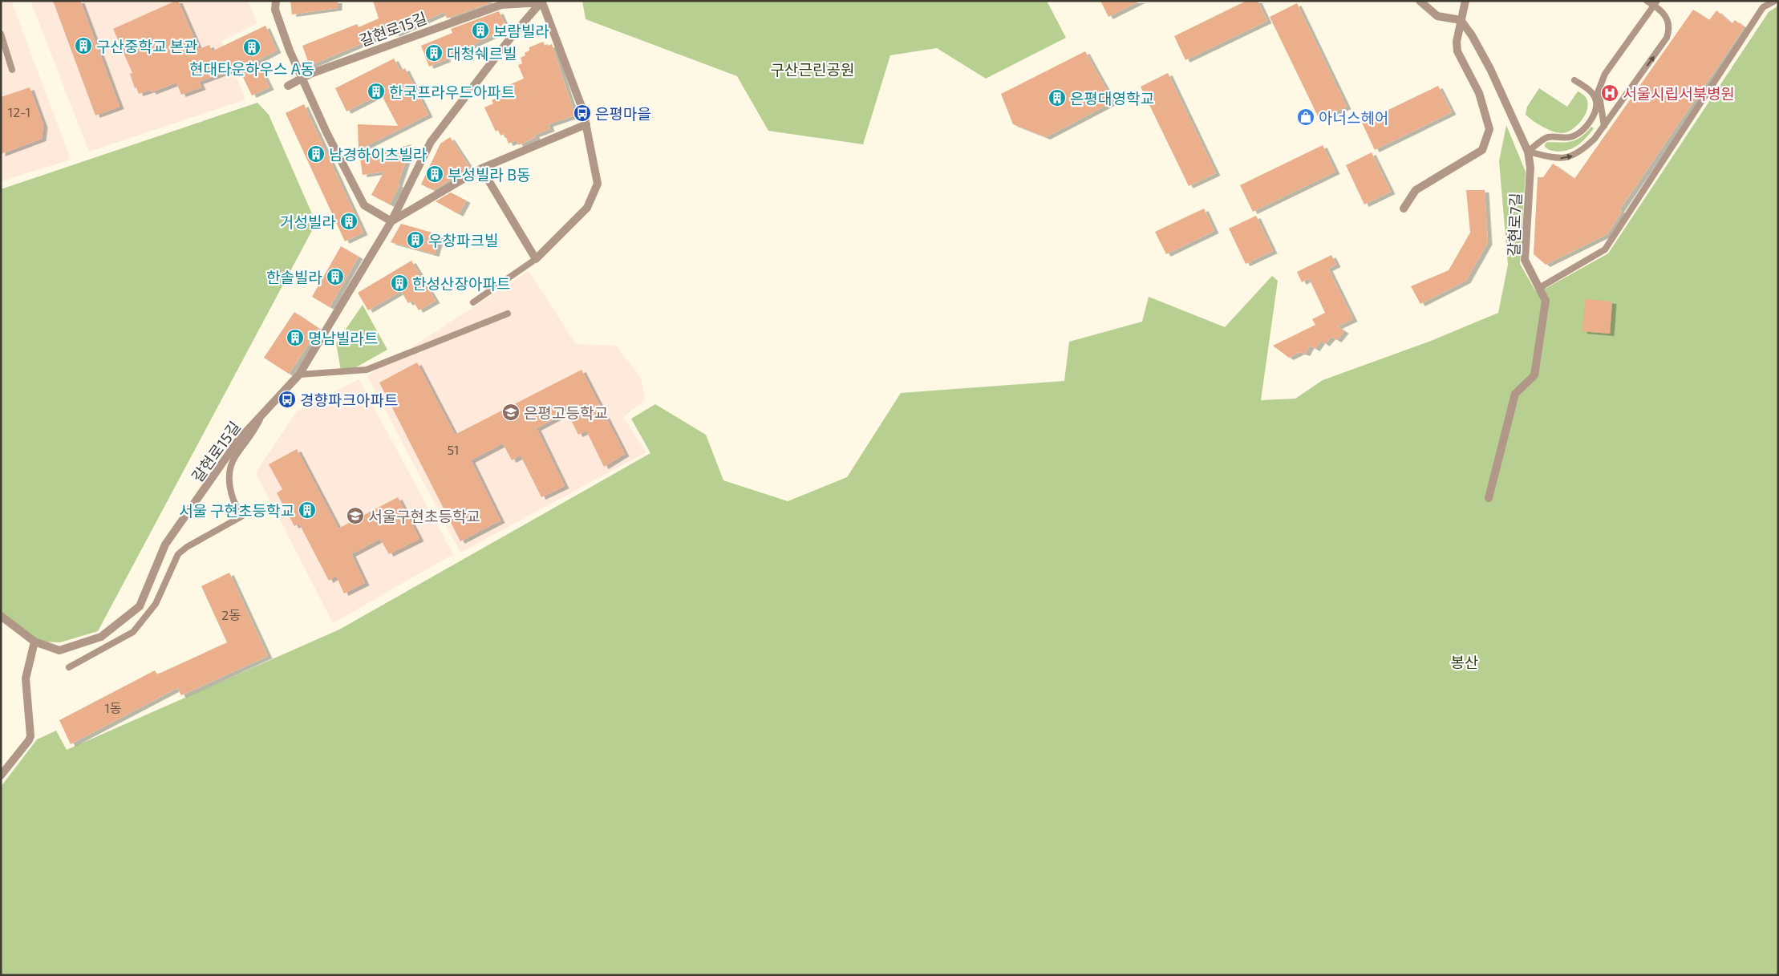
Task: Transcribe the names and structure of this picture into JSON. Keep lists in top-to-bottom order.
{
  "streets": {
    "street": ["갈현로15길", "갈현로7길"]
  },
  "parks": ["구산근린공원", "봉산"],
  "places": {
    "building": [
      "보람빌라",
      "구산중학교 본관",
      "현대타운하우스 A동",
      "대청쉐르빌",
      "한국프라우드아파트",
      "은평대영학교",
      "남경하이츠빌라",
      "부성빌라 B동",
      "거성빌라",
      "우창파크빌",
      "한솔빌라",
      "한성산장아파트",
      "명남빌라트",
      "서울 구현초등학교"
    ],
    "hospital": ["서울시립서북병원"],
    "bus stop": ["은평마을", "경향파크아파트"],
    "shop": ["아너스헤어"],
    "school or university": ["은평고등학교", "서울구현초등학교"]
  },
  "house_numbers": [
    "12-1",
    "51",
    "2동",
    "1동"
  ]
}
